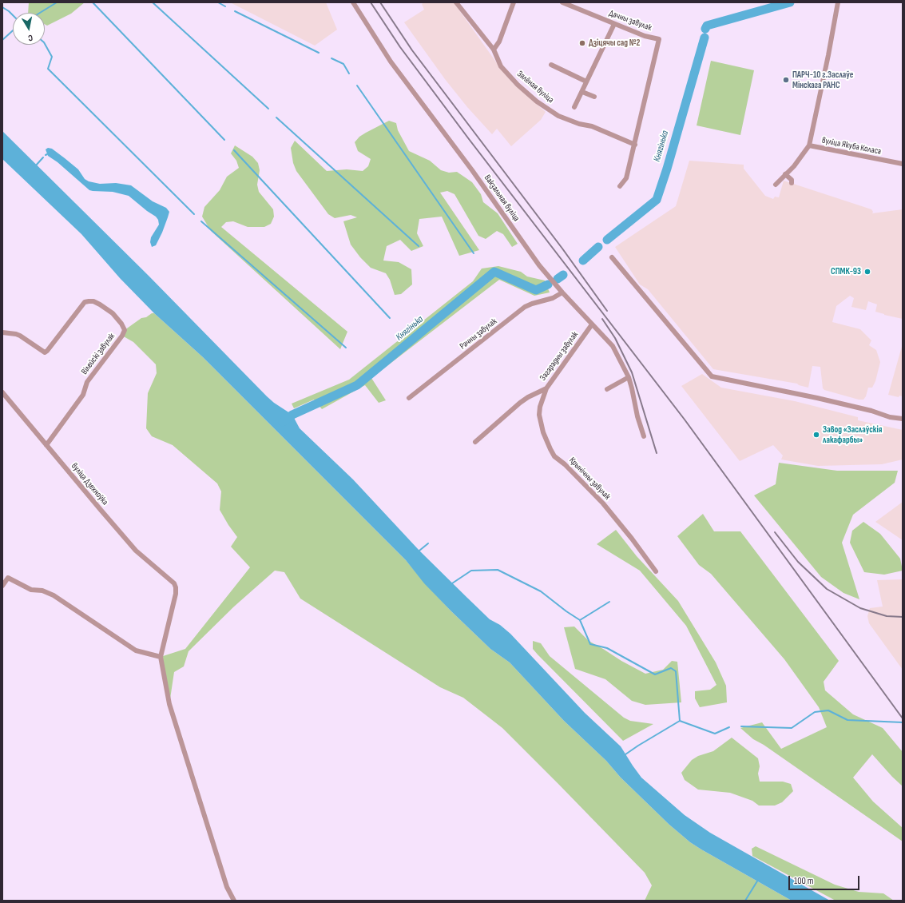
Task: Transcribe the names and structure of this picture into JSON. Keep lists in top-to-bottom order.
{
  "streets": {
    "street": [
      "Дачны завулак",
      "Зялёная вуліца",
      "вуліца Якуба Коласа",
      "Вакзальная вуліца",
      "Рачны завулак",
      "Вілейскі завулак",
      "Загарадны завулак",
      "Крынічны завулак",
      "вуліца Дзехноўка"
    ]
  },
  "crossings": [
    ["Дачны завулак", "Зялёная вуліца"],
    ["Вакзальная вуліца", "Рачны завулак"],
    ["Вакзальная вуліца", "Загарадны завулак"],
    ["Вілейскі завулак", "вуліца Дзехноўка"],
    ["Загарадны завулак", "Крынічны завулак"]
  ],
  "water": ["Княгінька"],
  "places": [
    "Дзіцячы сад №2",
    "ПАРЧ-10 г.Заслаўе Мінскага РАНС",
    "СПМК-93",
    "Завод «Заслаўскія лакафарбы»"
  ],
  "scale_bar": "100 m",
  "north": "bottom"
}
